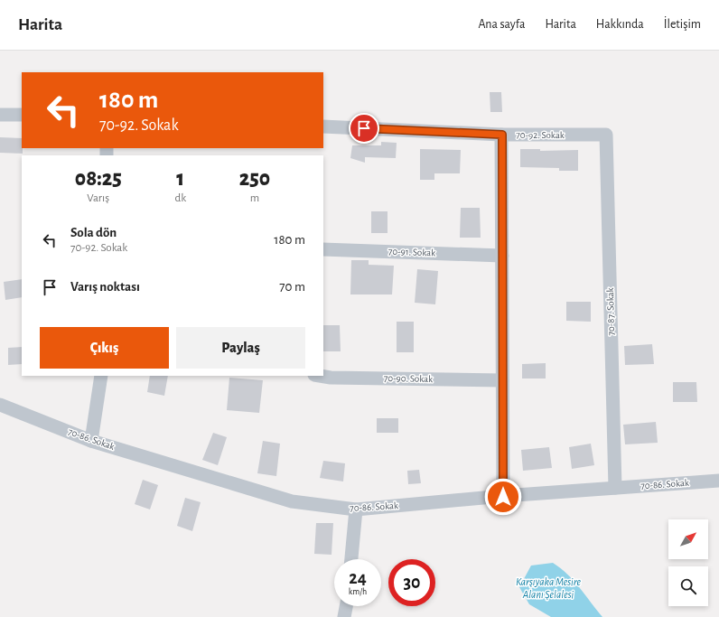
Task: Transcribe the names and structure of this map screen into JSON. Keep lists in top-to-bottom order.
{
  "streets": {
    "street": [
      "70-92. Sokak",
      "70-91. Sokak",
      "70-87. Sokak",
      "70-90. Sokak",
      "70-86. Sokak"
    ]
  },
  "crossings": [
    ["70-92. Sokak", "70-87. Sokak"],
    ["70-87. Sokak", "70-86. Sokak"]
  ],
  "water": ["Karşıyaka Mesire Alanı Şelalesi"],
  "north": "top right",
  "page": {
    "header": "Harita",
    "nav": [
      "Ana sayfa",
      "Harita",
      "Hakkında",
      "İletişim"
    ],
    "turn": ["180 m", "70-92. Sokak"],
    "eta": [
      "08:25",
      "Varış",
      "1",
      "dk",
      "250",
      "m"
    ],
    "list": [
      {
        "name": "Sola dön",
        "note": "70-92. Sokak",
        "value": "180 m"
      },
      {
        "name": "Varış noktası",
        "value": "70 m"
      }
    ],
    "buttons": ["Çıkış", "Paylaş"],
    "speed": "24 km/h",
    "limit": "30"
  }
}
